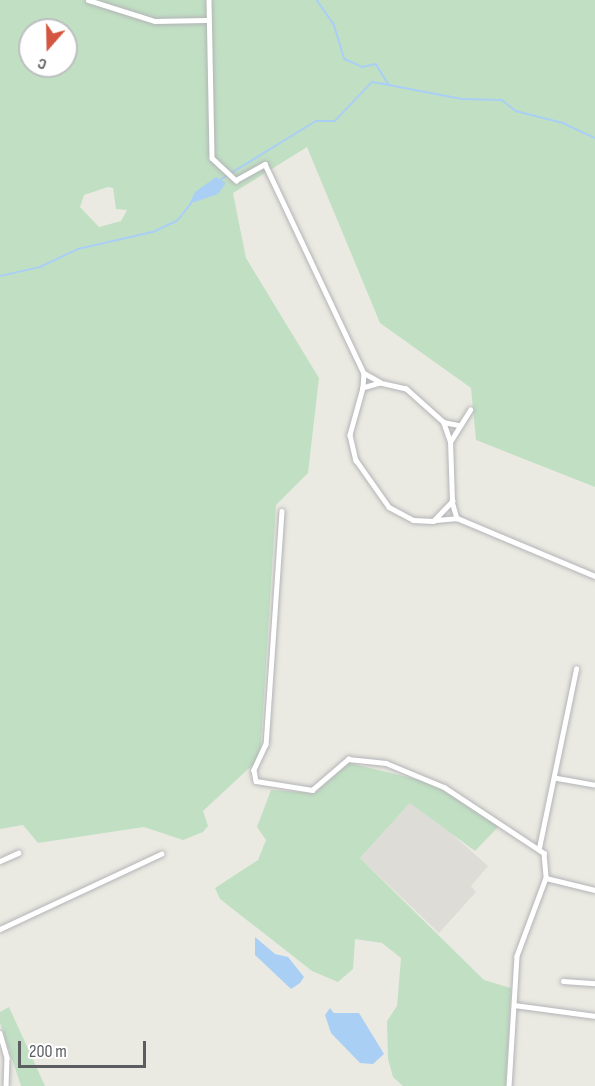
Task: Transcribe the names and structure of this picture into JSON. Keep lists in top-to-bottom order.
{
  "scale_bar": "200 m",
  "north": "bottom"
}
